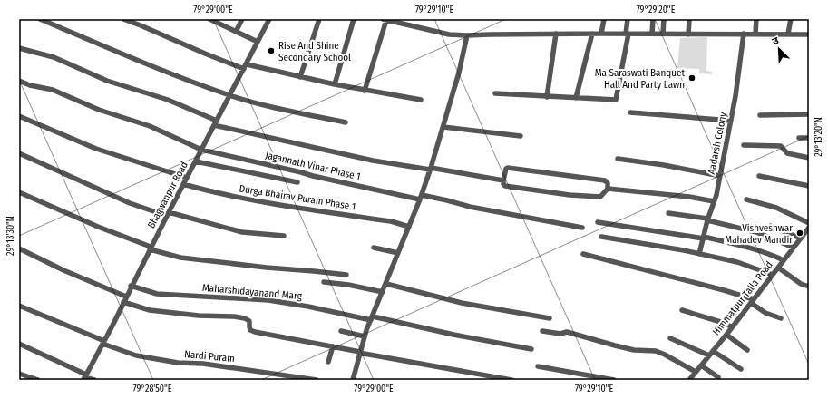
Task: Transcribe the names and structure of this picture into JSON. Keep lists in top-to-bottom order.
{
  "streets": {
    "street": [
      "Aadarsh Colony",
      "Jagannath Vihar Phase 1",
      "Bhagwanpur Road",
      "Durga Bhairav Puram Phase 1",
      "Maharshidayanand Marg",
      "Himmatpur Talla Road",
      "Nardi Puram"
    ]
  },
  "crossings": [
    ["Jagannath Vihar Phase 1", "Bhagwanpur Road"],
    ["Bhagwanpur Road", "Durga Bhairav Puram Phase 1"],
    ["Bhagwanpur Road", "Maharshidayanand Marg"],
    ["Bhagwanpur Road", "Nardi Puram"]
  ],
  "places": ["Rise And Shine Secondary School", "Ma Saraswati Banquet Hall And Party Lawn", "Vishveshwar Mahadev Mandir"],
  "north": "top left",
  "coordinates": [
    "79°29'00\"E",
    "79°29'10\"E",
    "79°29'20\"E",
    "29°13'20\"N",
    "29°13'30\"N",
    "79°28'50\"E"
  ]
}
